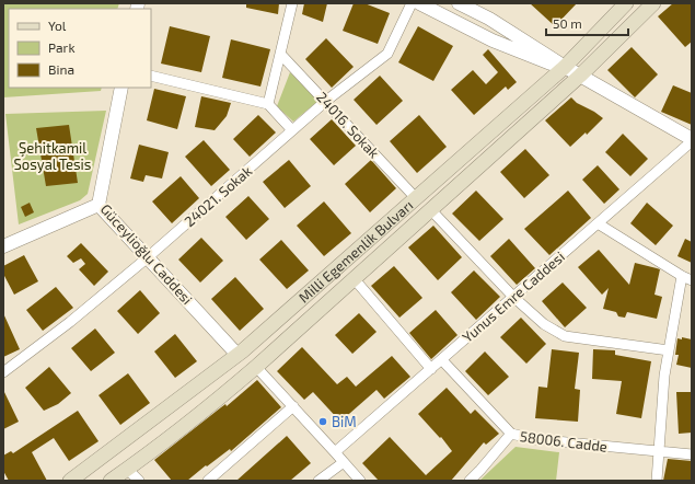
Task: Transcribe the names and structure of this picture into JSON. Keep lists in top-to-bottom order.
{
  "streets": {
    "main road": ["Milli Egemenlik Bulvarı"],
    "street": [
      "24016. Sokak",
      "24021. Sokak",
      "Güceylioğlu Caddesi",
      "Yunus Emre Caddesi",
      "58006. Cadde"
    ]
  },
  "crossings": [
    ["24016. Sokak", "24021. Sokak"],
    ["24016. Sokak", "Milli Egemenlik Bulvarı"],
    ["24021. Sokak", "Güceylioğlu Caddesi"],
    ["Milli Egemenlik Bulvarı", "Güceylioğlu Caddesi"],
    ["Yunus Emre Caddesi", "58006. Cadde"]
  ],
  "parks": ["Şehitkamil Sosyal Tesis"],
  "places": ["BiM"],
  "legend": ["Yol", "Park", "Bina"],
  "scale_bar": "50 m"
}
